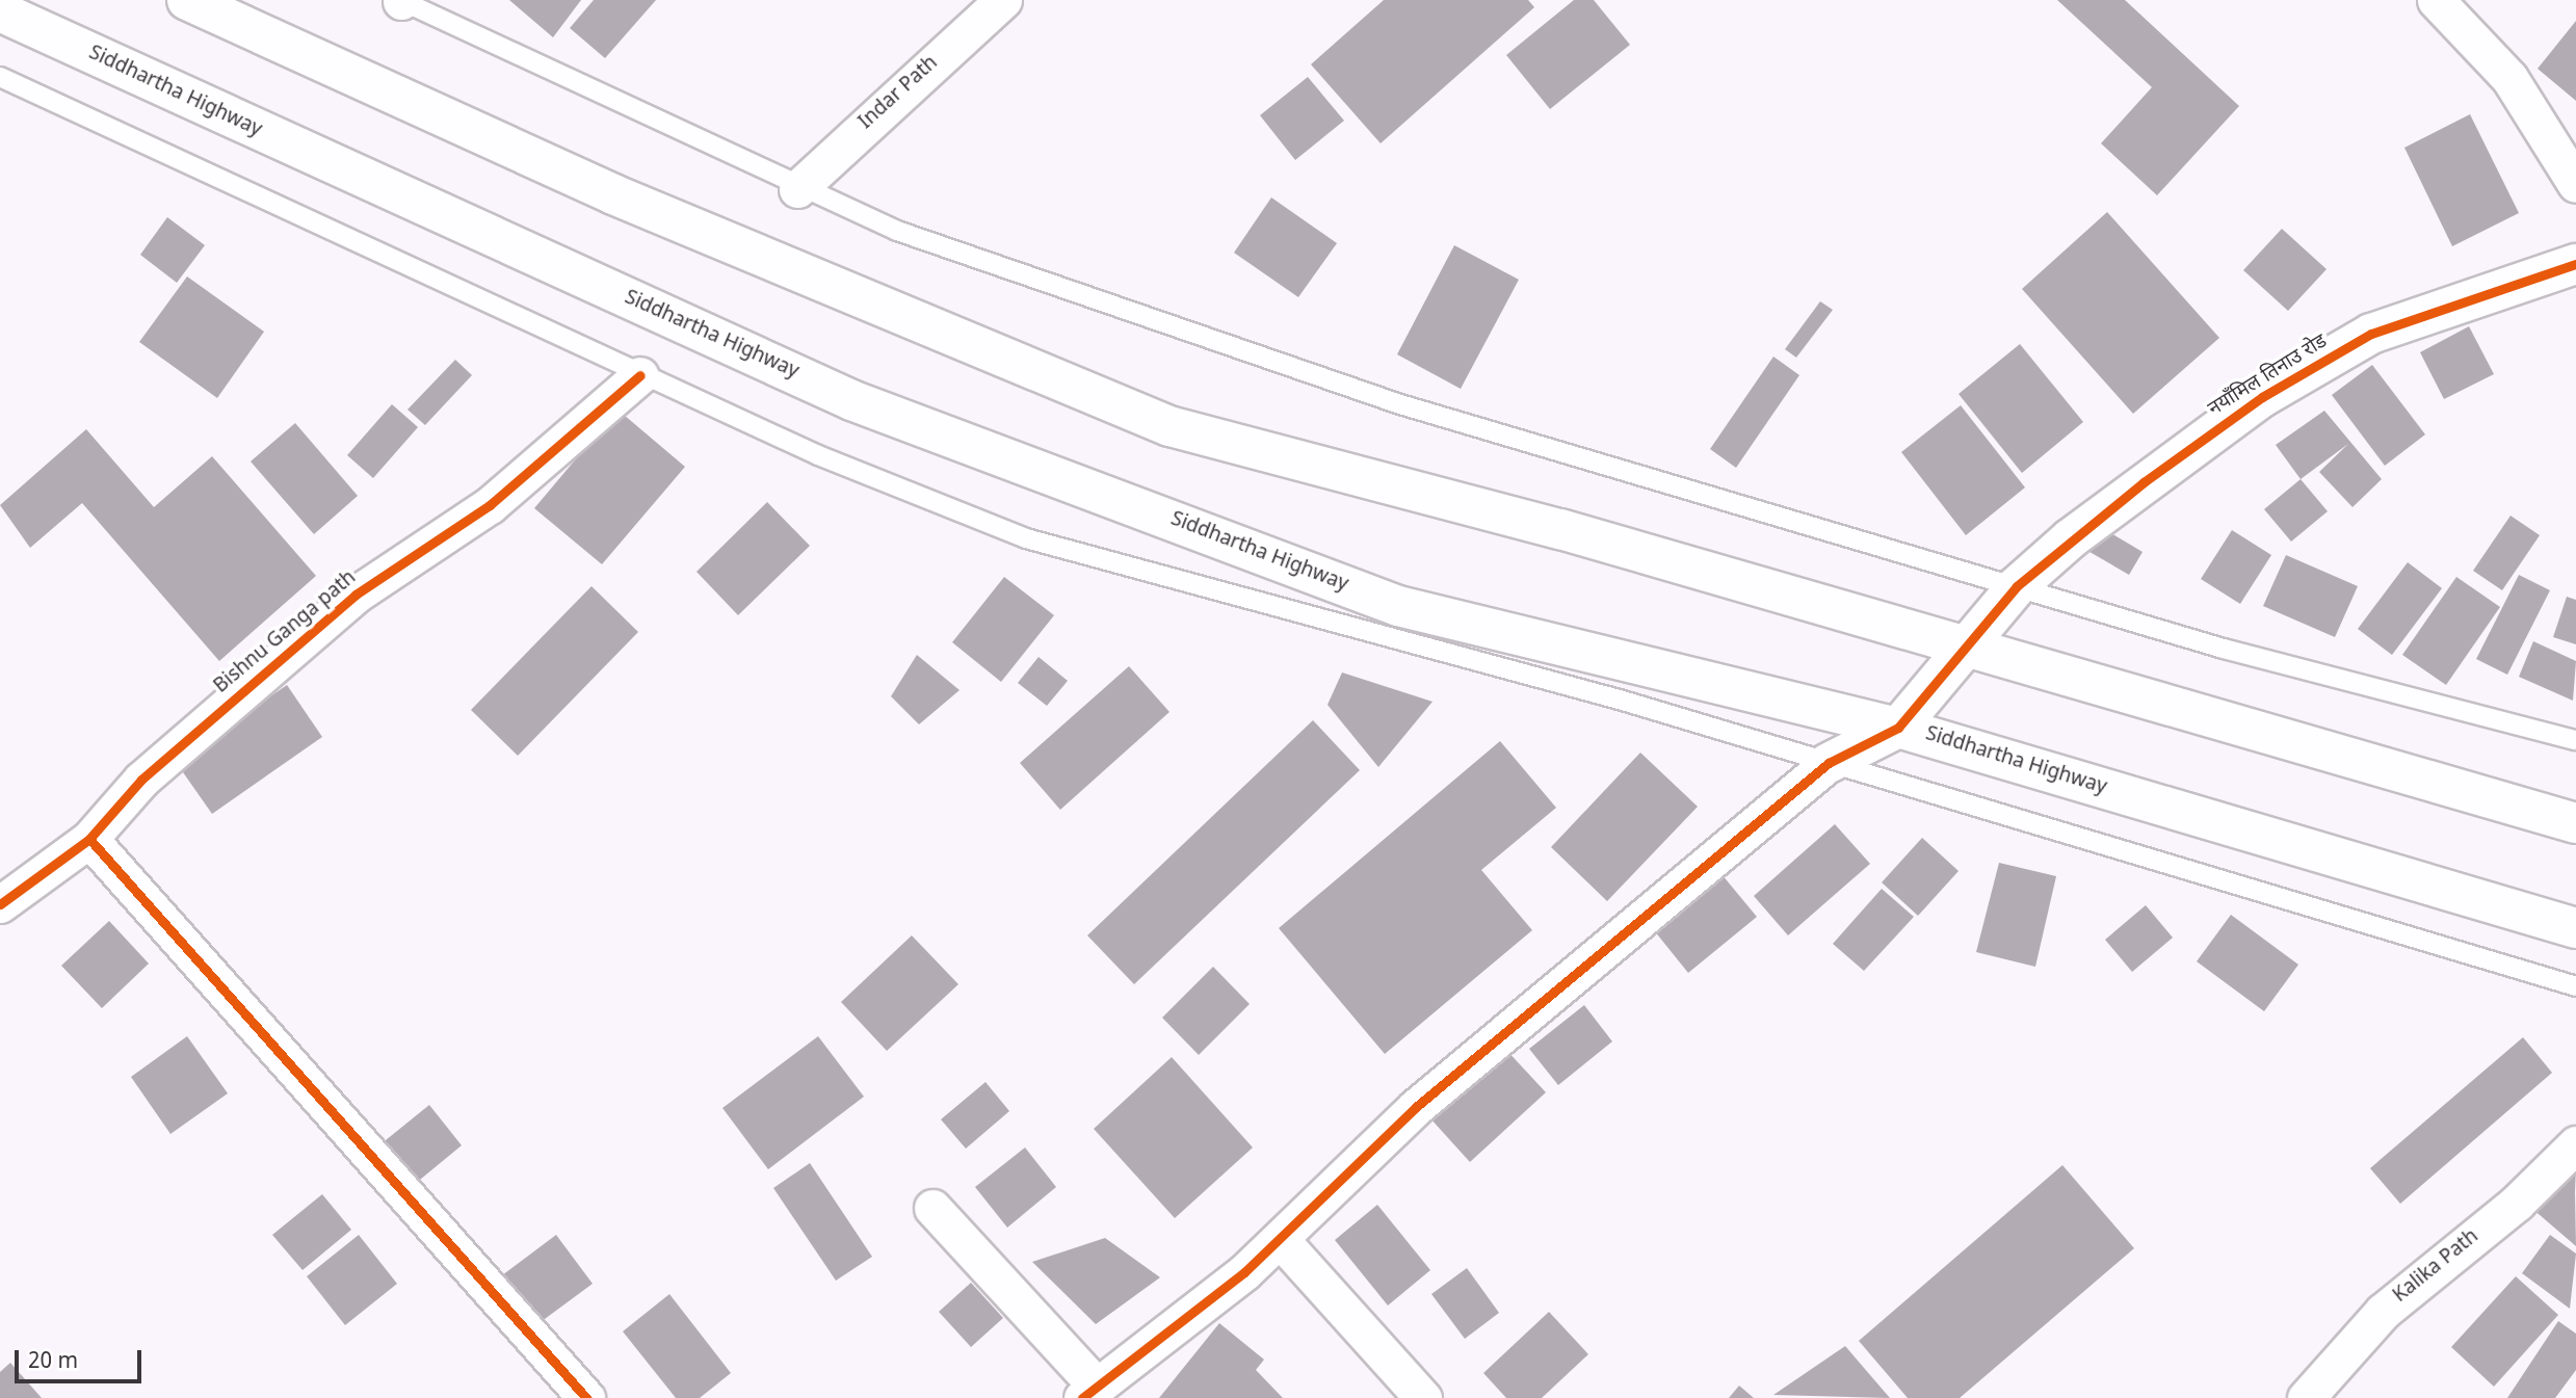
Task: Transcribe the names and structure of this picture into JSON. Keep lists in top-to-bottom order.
{
  "streets": {
    "main road": ["Siddhartha Highway", "नयाँमिल तिनाउ रोड"],
    "street": ["Indar Path", "Bishnu Ganga path", "Kalika Path"]
  },
  "crossings": [
    ["Siddhartha Highway", "नयाँमिल तिनाउ रोड"]
  ],
  "scale_bar": "20 m"
}
